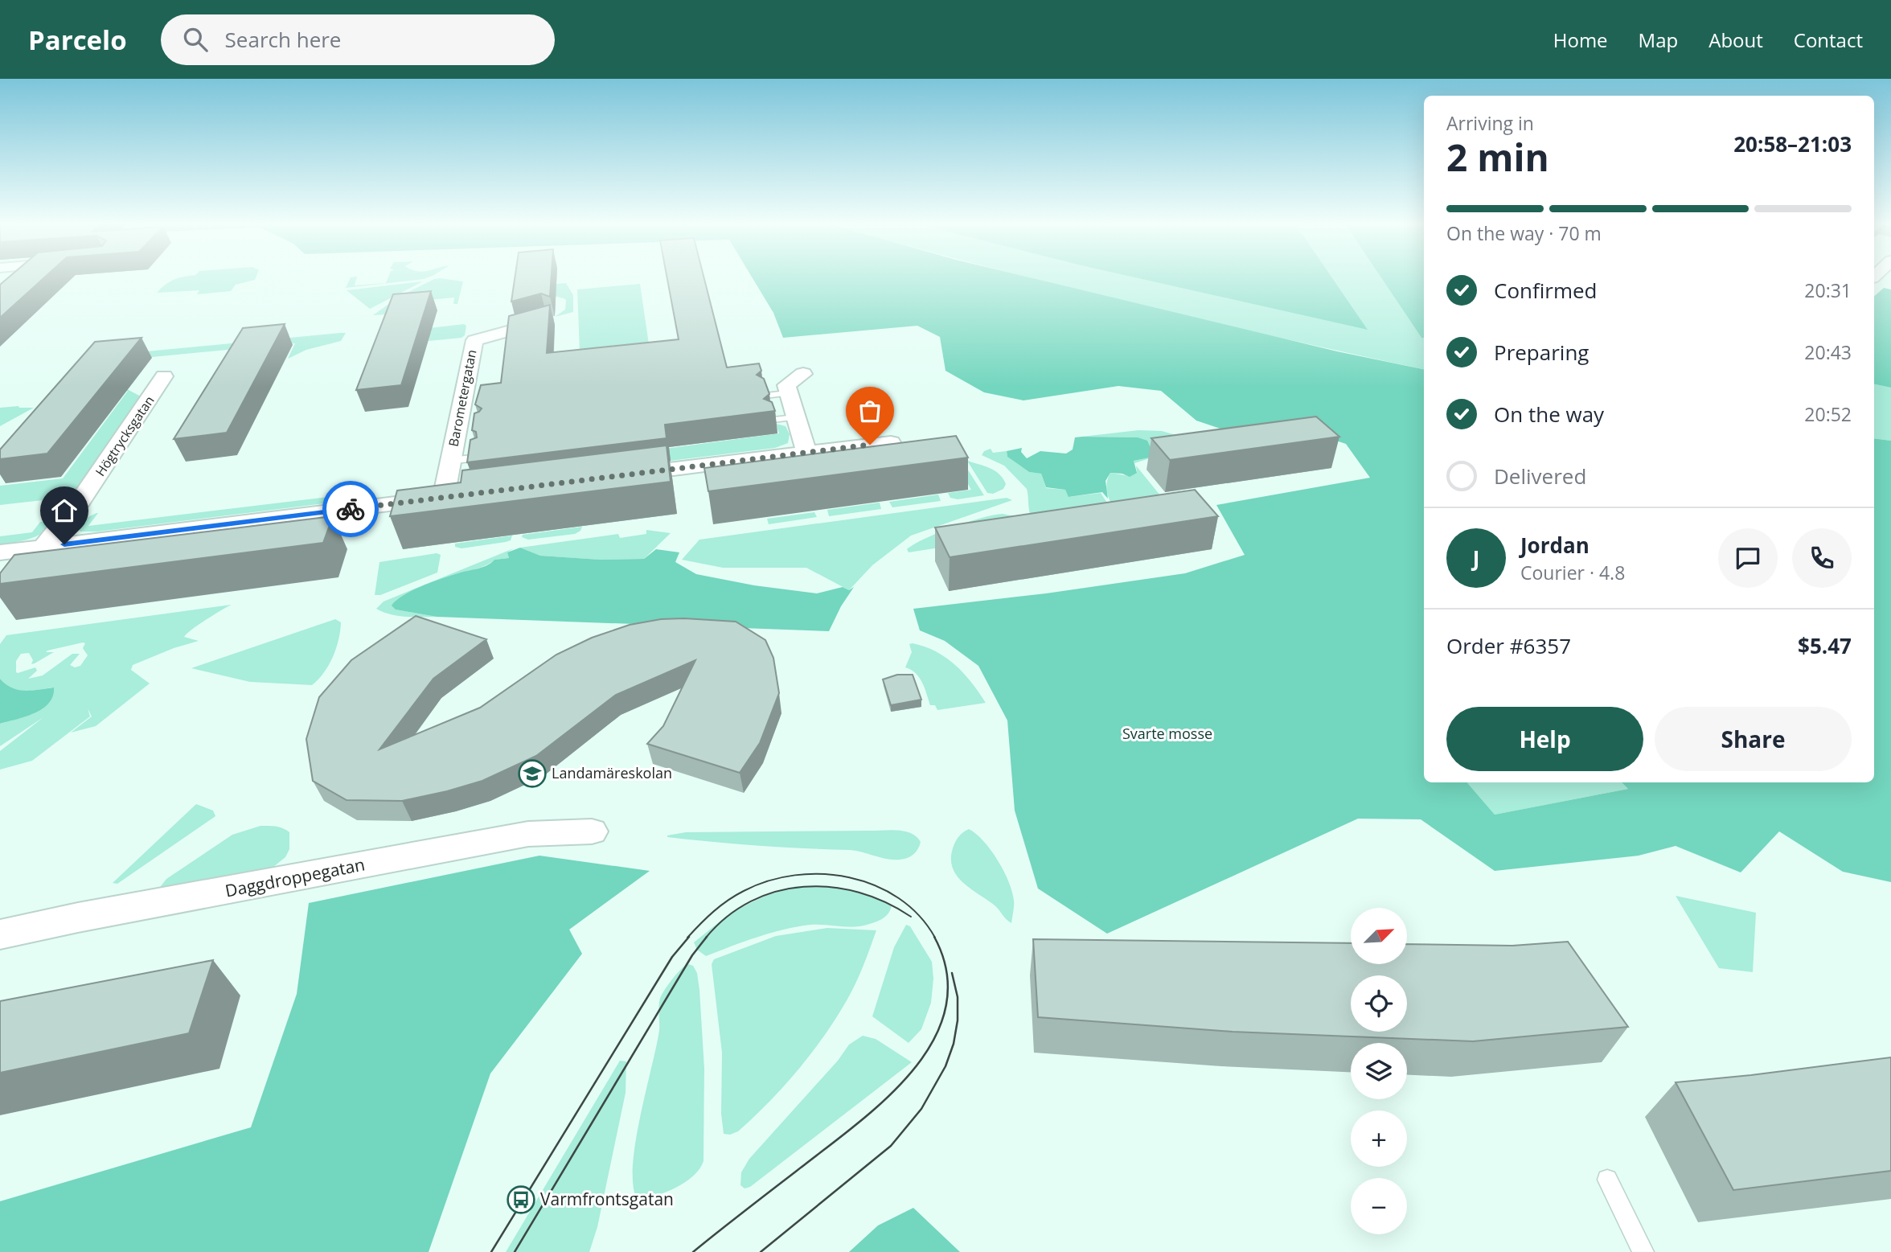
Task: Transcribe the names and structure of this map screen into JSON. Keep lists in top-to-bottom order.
{
  "streets": {
    "street": ["Barometergatan", "Högtrycksgatan", "Daggdroppegatan"]
  },
  "parks": ["Svarte mosse"],
  "places": {
    "school or university": ["Landamäreskolan"],
    "bus stop": ["Varmfrontsgatan"]
  },
  "north": "top right",
  "page": {
    "header": "Parcelo",
    "search": "Search here",
    "nav": [
      "Home",
      "Map",
      "About",
      "Contact"
    ],
    "heading": ["2 min", "Arriving in", "20:58–21:03"],
    "panel": [
      "Jordan",
      "Courier · 4.8",
      "Order #6357",
      "$5.47"
    ],
    "bar": "On the way · 70 m",
    "list": [
      ["Confirmed", "20:31"],
      ["Preparing", "20:43"],
      ["On the way", "20:52"],
      "Delivered"
    ],
    "round": "J",
    "buttons": ["Help", "Share"],
    "map_buttons": ["+", "−"]
  }
}
